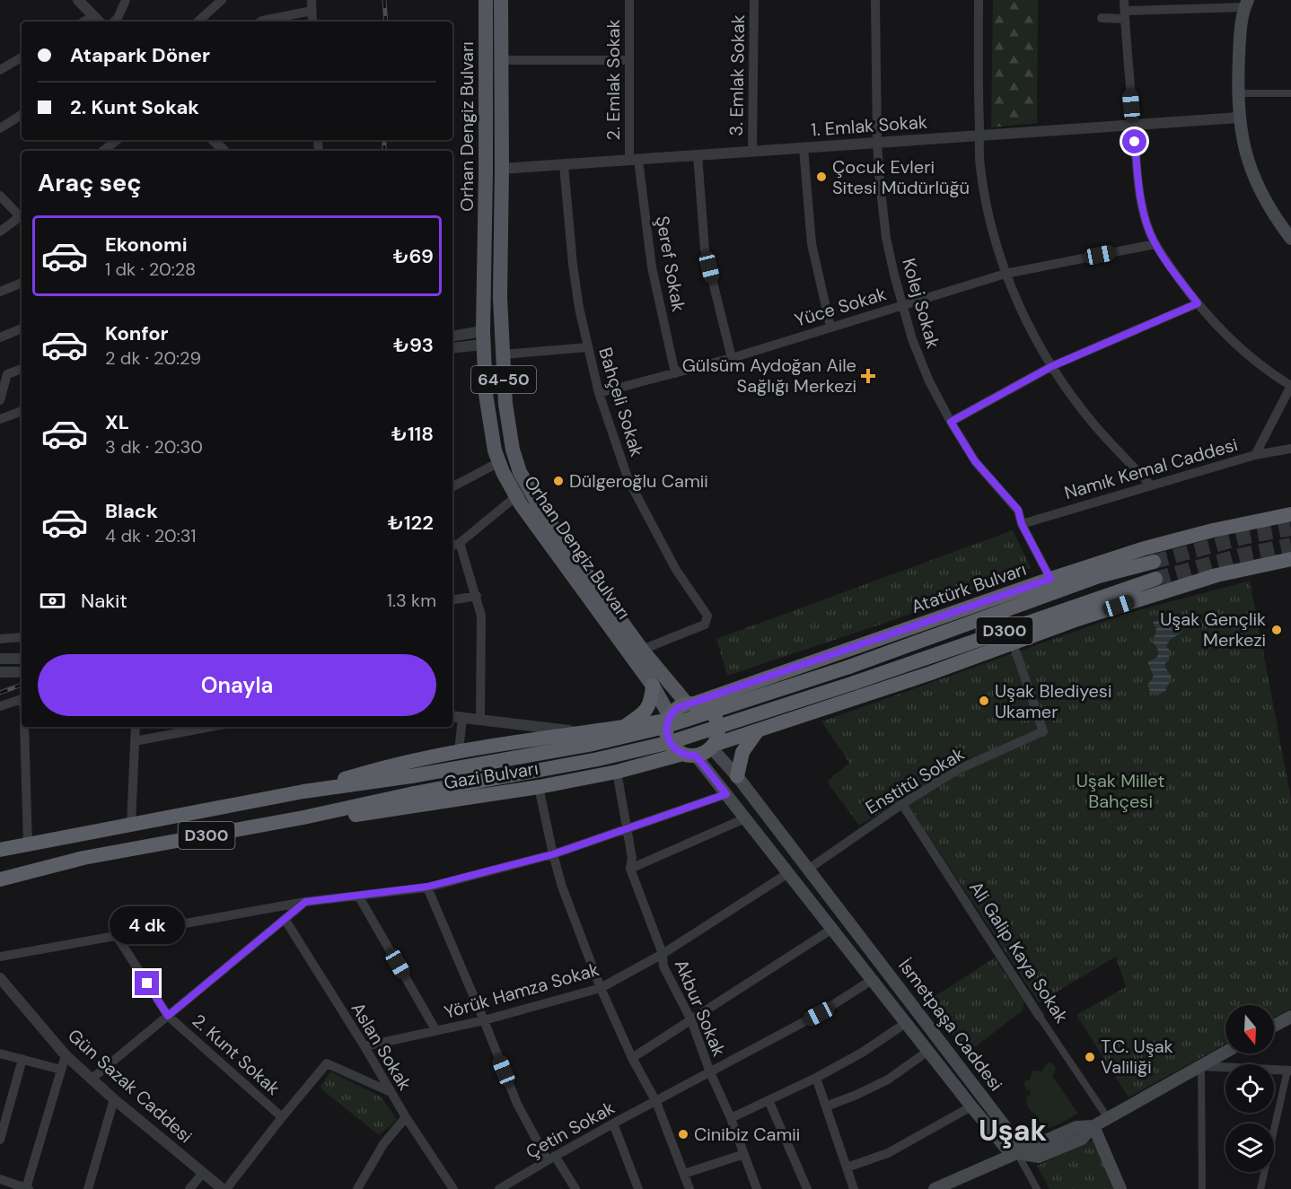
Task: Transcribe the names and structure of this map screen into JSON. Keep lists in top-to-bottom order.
{
  "streets": {
    "highway": ["Atatürk Bulvarı", "D300", "Gazi Bulvarı"],
    "main road": ["Orhan Dengiz Bulvarı", "64-50", "İsmetpaşa Caddesi"],
    "street": [
      "3. Emlak Sokak",
      "2. Emlak Sokak",
      "1. Emlak Sokak",
      "Şeref Sokak",
      "Kolej Sokak",
      "Yüce Sokak",
      "Bahçeli Sokak",
      "Namık Kemal Caddesi",
      "Enstitü Sokak",
      "Ali Galip Kaya Sokak",
      "Yörük Hamza Sokak",
      "Akbur Sokak",
      "Aslan Sokak",
      "2. Kunt Sokak",
      "Gün Sazak Caddesi",
      "Çetin Sokak"
    ]
  },
  "crossings": [
    ["3. Emlak Sokak", "1. Emlak Sokak"],
    ["2. Emlak Sokak", "1. Emlak Sokak"],
    ["2. Emlak Sokak", "Şeref Sokak"],
    ["1. Emlak Sokak", "Orhan Dengiz Bulvarı"],
    ["1. Emlak Sokak", "Şeref Sokak"],
    ["1. Emlak Sokak", "Kolej Sokak"],
    ["1. Emlak Sokak", "Bahçeli Sokak"],
    ["Orhan Dengiz Bulvarı", "Bahçeli Sokak"],
    ["Orhan Dengiz Bulvarı", "Atatürk Bulvarı"],
    ["Orhan Dengiz Bulvarı", "Gazi Bulvarı"],
    ["Orhan Dengiz Bulvarı", "İsmetpaşa Caddesi"],
    ["Şeref Sokak", "Yüce Sokak"],
    ["Kolej Sokak", "Yüce Sokak"],
    ["Kolej Sokak", "Namık Kemal Caddesi"],
    ["Kolej Sokak", "Atatürk Bulvarı"],
    ["Yüce Sokak", "Bahçeli Sokak"],
    ["Atatürk Bulvarı", "Gazi Bulvarı"],
    ["Atatürk Bulvarı", "İsmetpaşa Caddesi"],
    ["Gazi Bulvarı", "Akbur Sokak"],
    ["Gazi Bulvarı", "İsmetpaşa Caddesi"],
    ["Enstitü Sokak", "Ali Galip Kaya Sokak"],
    ["Enstitü Sokak", "İsmetpaşa Caddesi"],
    ["Yörük Hamza Sokak", "Akbur Sokak"],
    ["Yörük Hamza Sokak", "İsmetpaşa Caddesi"],
    ["Yörük Hamza Sokak", "Aslan Sokak"],
    ["Akbur Sokak", "Çetin Sokak"],
    ["İsmetpaşa Caddesi", "Çetin Sokak"]
  ],
  "districts": ["Uşak"],
  "parks": ["Uşak Millet Bahçesi"],
  "places": {
    "other": [
      "Çocuk Evleri Sitesi Müdürlüğü",
      "Dülgeroğlu Camii",
      "Uşak Gençlik Merkezi",
      "Uşak Blediyesi Ukamer",
      "T.C. Uşak Valiliği",
      "Cinibiz Camii"
    ],
    "health": ["Gülsüm Aydoğan Aile Sağlığı Merkezi"]
  },
  "north": "bottom",
  "page": {
    "banner": ["Atapark Döner", "2. Kunt Sokak"],
    "heading": "Araç seç",
    "list": [
      {
        "name": "Ekonomi",
        "note": "1 dk · 20:28",
        "value": "₺69"
      },
      {
        "name": "Konfor",
        "note": "2 dk · 20:29",
        "value": "₺93"
      },
      {
        "name": "XL",
        "note": "3 dk · 20:30",
        "value": "₺118"
      },
      {
        "name": "Black",
        "note": "4 dk · 20:31",
        "value": "₺122"
      }
    ],
    "pay": ["Nakit", "1.3 km"],
    "buttons": "Onayla",
    "bubble": "4 dk"
  }
}
